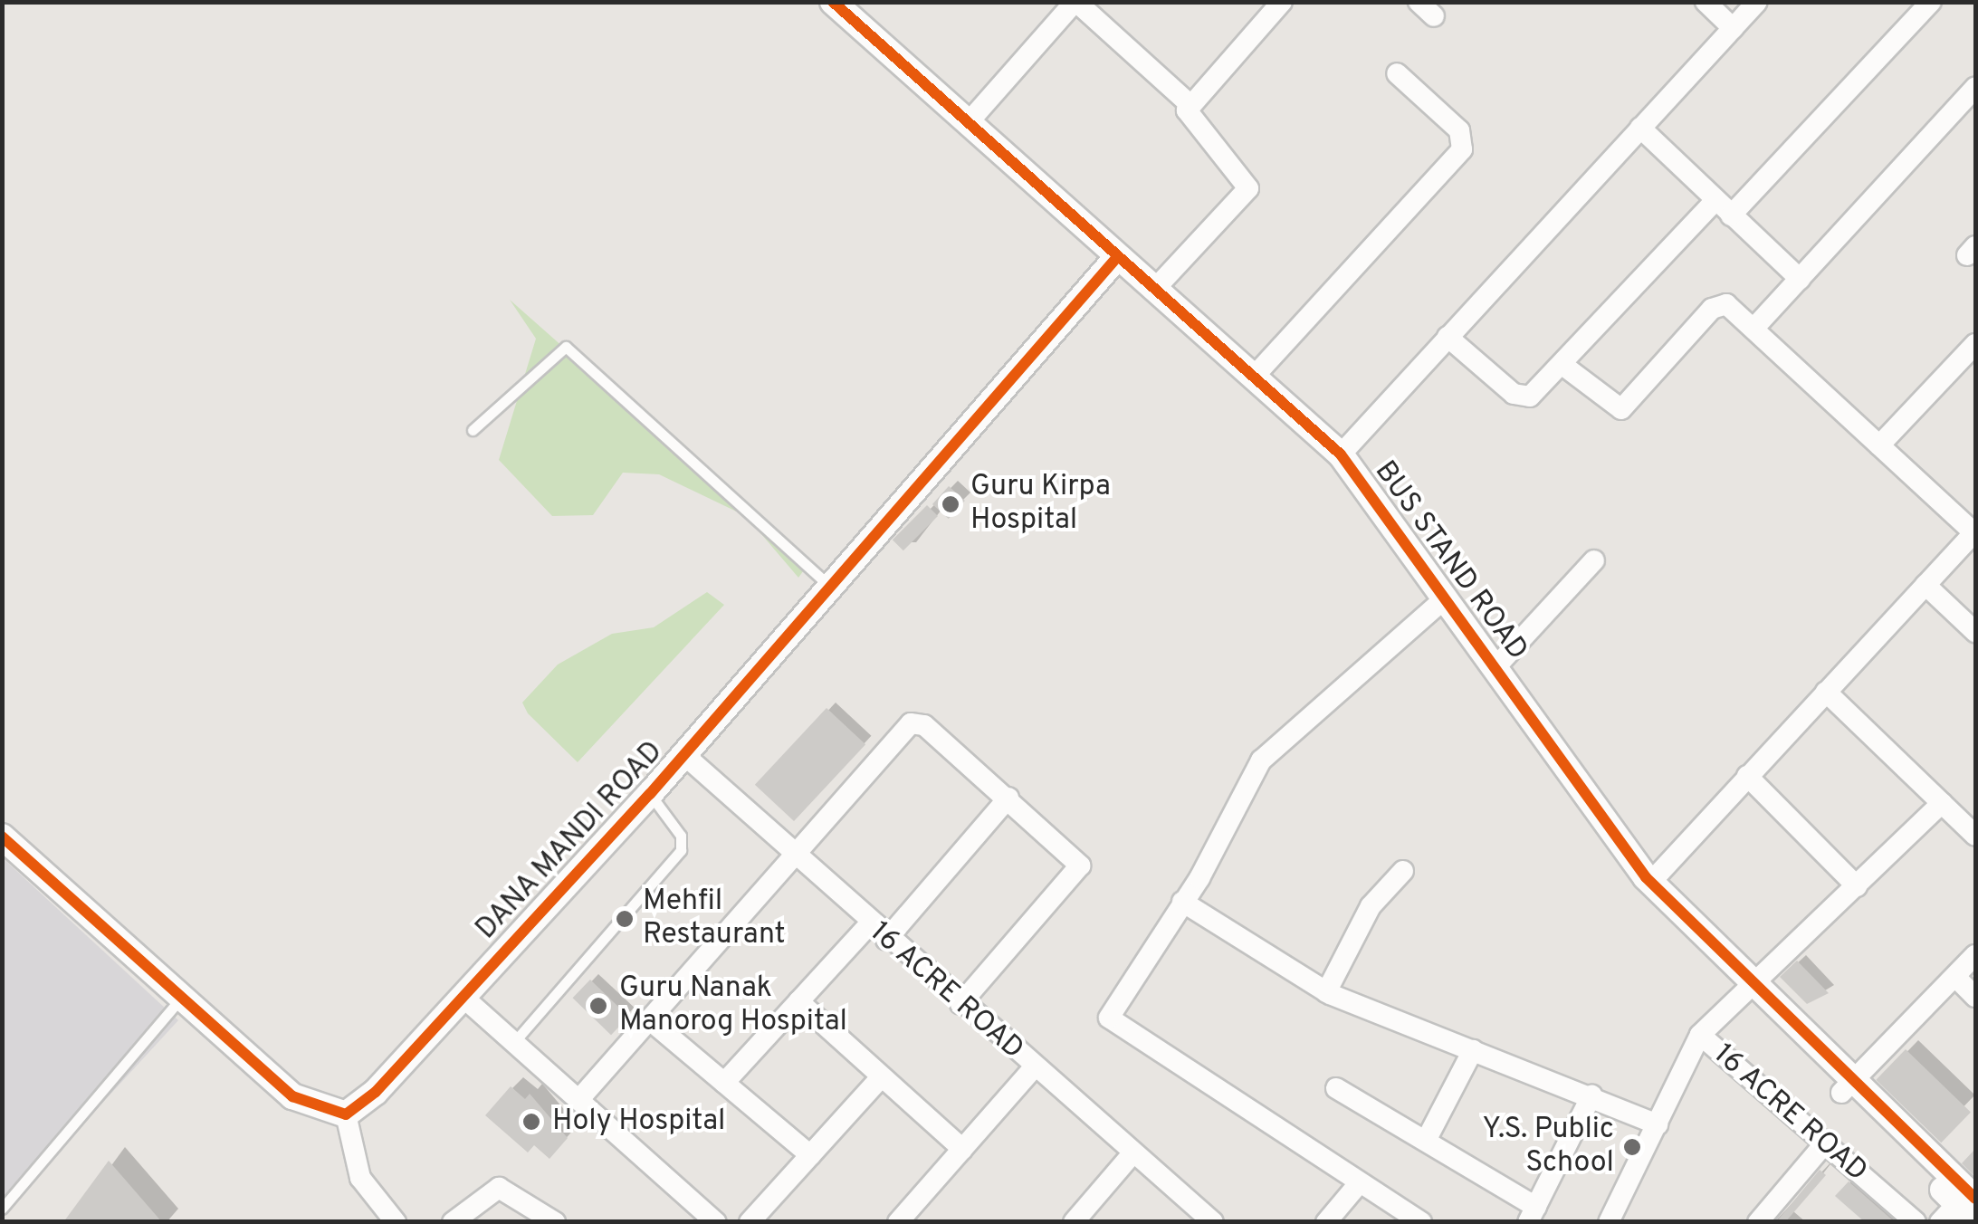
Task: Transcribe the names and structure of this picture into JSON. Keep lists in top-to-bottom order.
{
  "streets": {
    "street": ["BUS STAND ROAD", "DANA MANDI ROAD", "16 ACRE ROAD"]
  },
  "crossings": [
    ["BUS STAND ROAD", "DANA MANDI ROAD"],
    ["DANA MANDI ROAD", "16 ACRE ROAD"]
  ],
  "places": [
    "Guru Kirpa Hospital",
    "Mehfil Restaurant",
    "Guru Nanak Manorog Hospital",
    "Holy Hospital",
    "Y.S. Public School"
  ]
}
